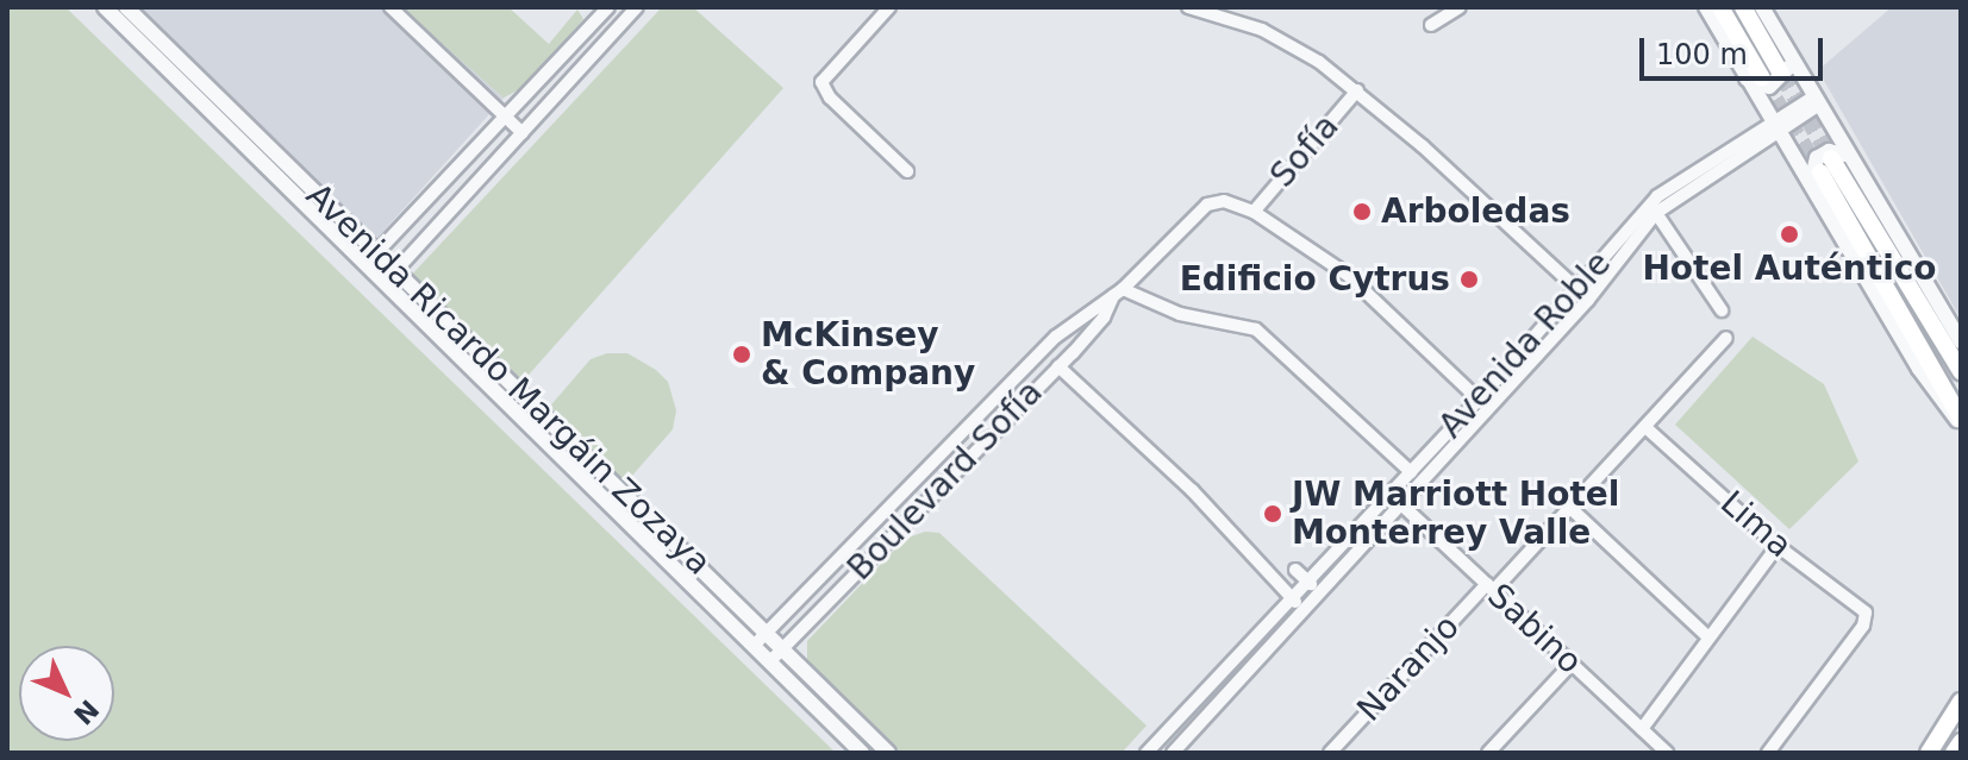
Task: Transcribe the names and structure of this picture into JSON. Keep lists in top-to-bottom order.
{
  "streets": {
    "street": [
      "Sofía",
      "Avenida Roble",
      "Avenida Ricardo Margáin Zozaya",
      "Boulevard Sofía",
      "Lima",
      "Sabino",
      "Naranjo"
    ]
  },
  "crossings": [
    ["Sofía", "Boulevard Sofía"],
    ["Avenida Roble", "Sabino"],
    ["Avenida Ricardo Margáin Zozaya", "Boulevard Sofía"],
    ["Lima", "Naranjo"],
    ["Sabino", "Naranjo"]
  ],
  "places": [
    "Arboledas",
    "Hotel Auténtico",
    "Edificio Cytrus",
    "McKinsey & Company",
    "JW Marriott Hotel Monterrey Valle"
  ],
  "scale_bar": "100 m",
  "north": "bottom right"
}
